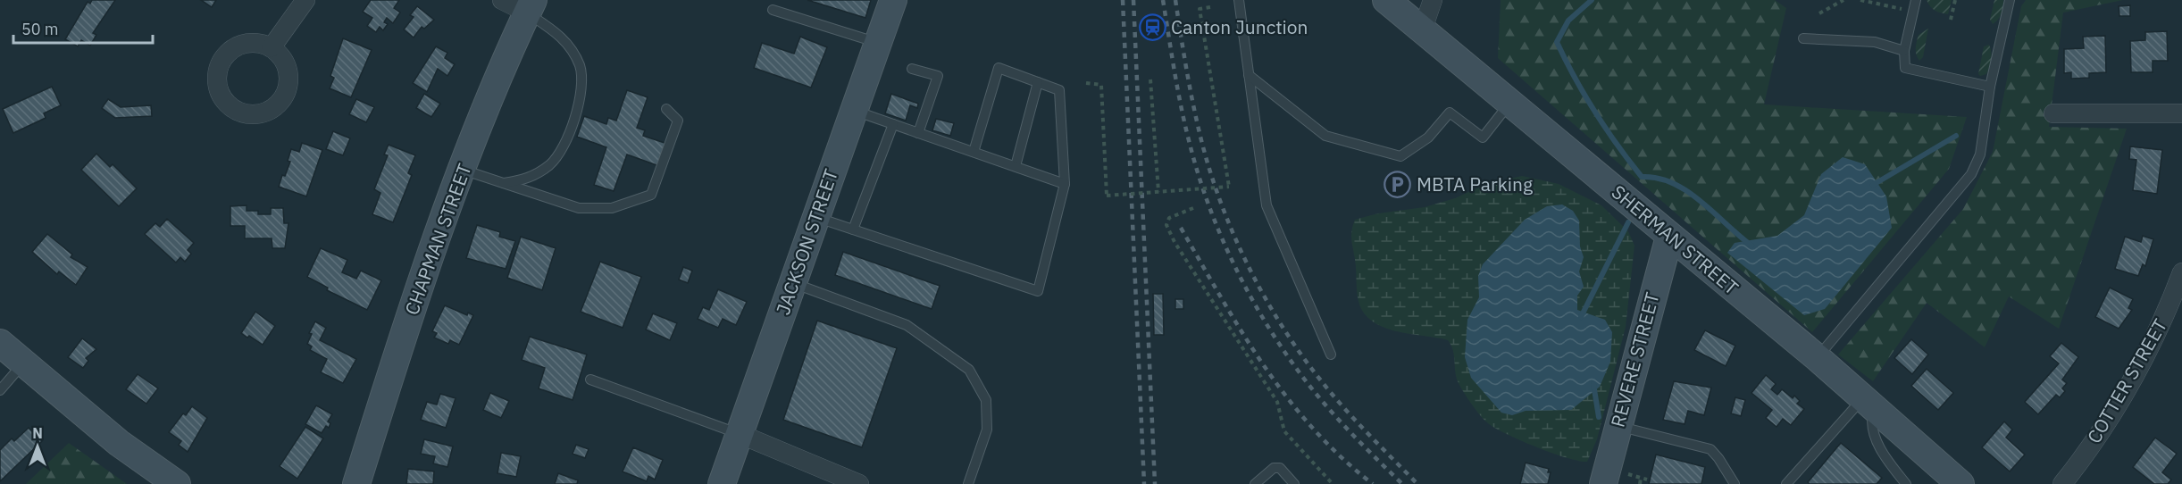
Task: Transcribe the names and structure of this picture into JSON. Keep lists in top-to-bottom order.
{
  "streets": {
    "main road": [
      "CHAPMAN STREET",
      "SHERMAN STREET",
      "JACKSON STREET",
      "REVERE STREET"
    ],
    "street": ["COTTER STREET"]
  },
  "crossings": [
    ["SHERMAN STREET", "REVERE STREET"]
  ],
  "places": {
    "station": ["Canton Junction"],
    "parking": ["MBTA Parking"]
  },
  "scale_bar": "50 m",
  "north": "top"
}
